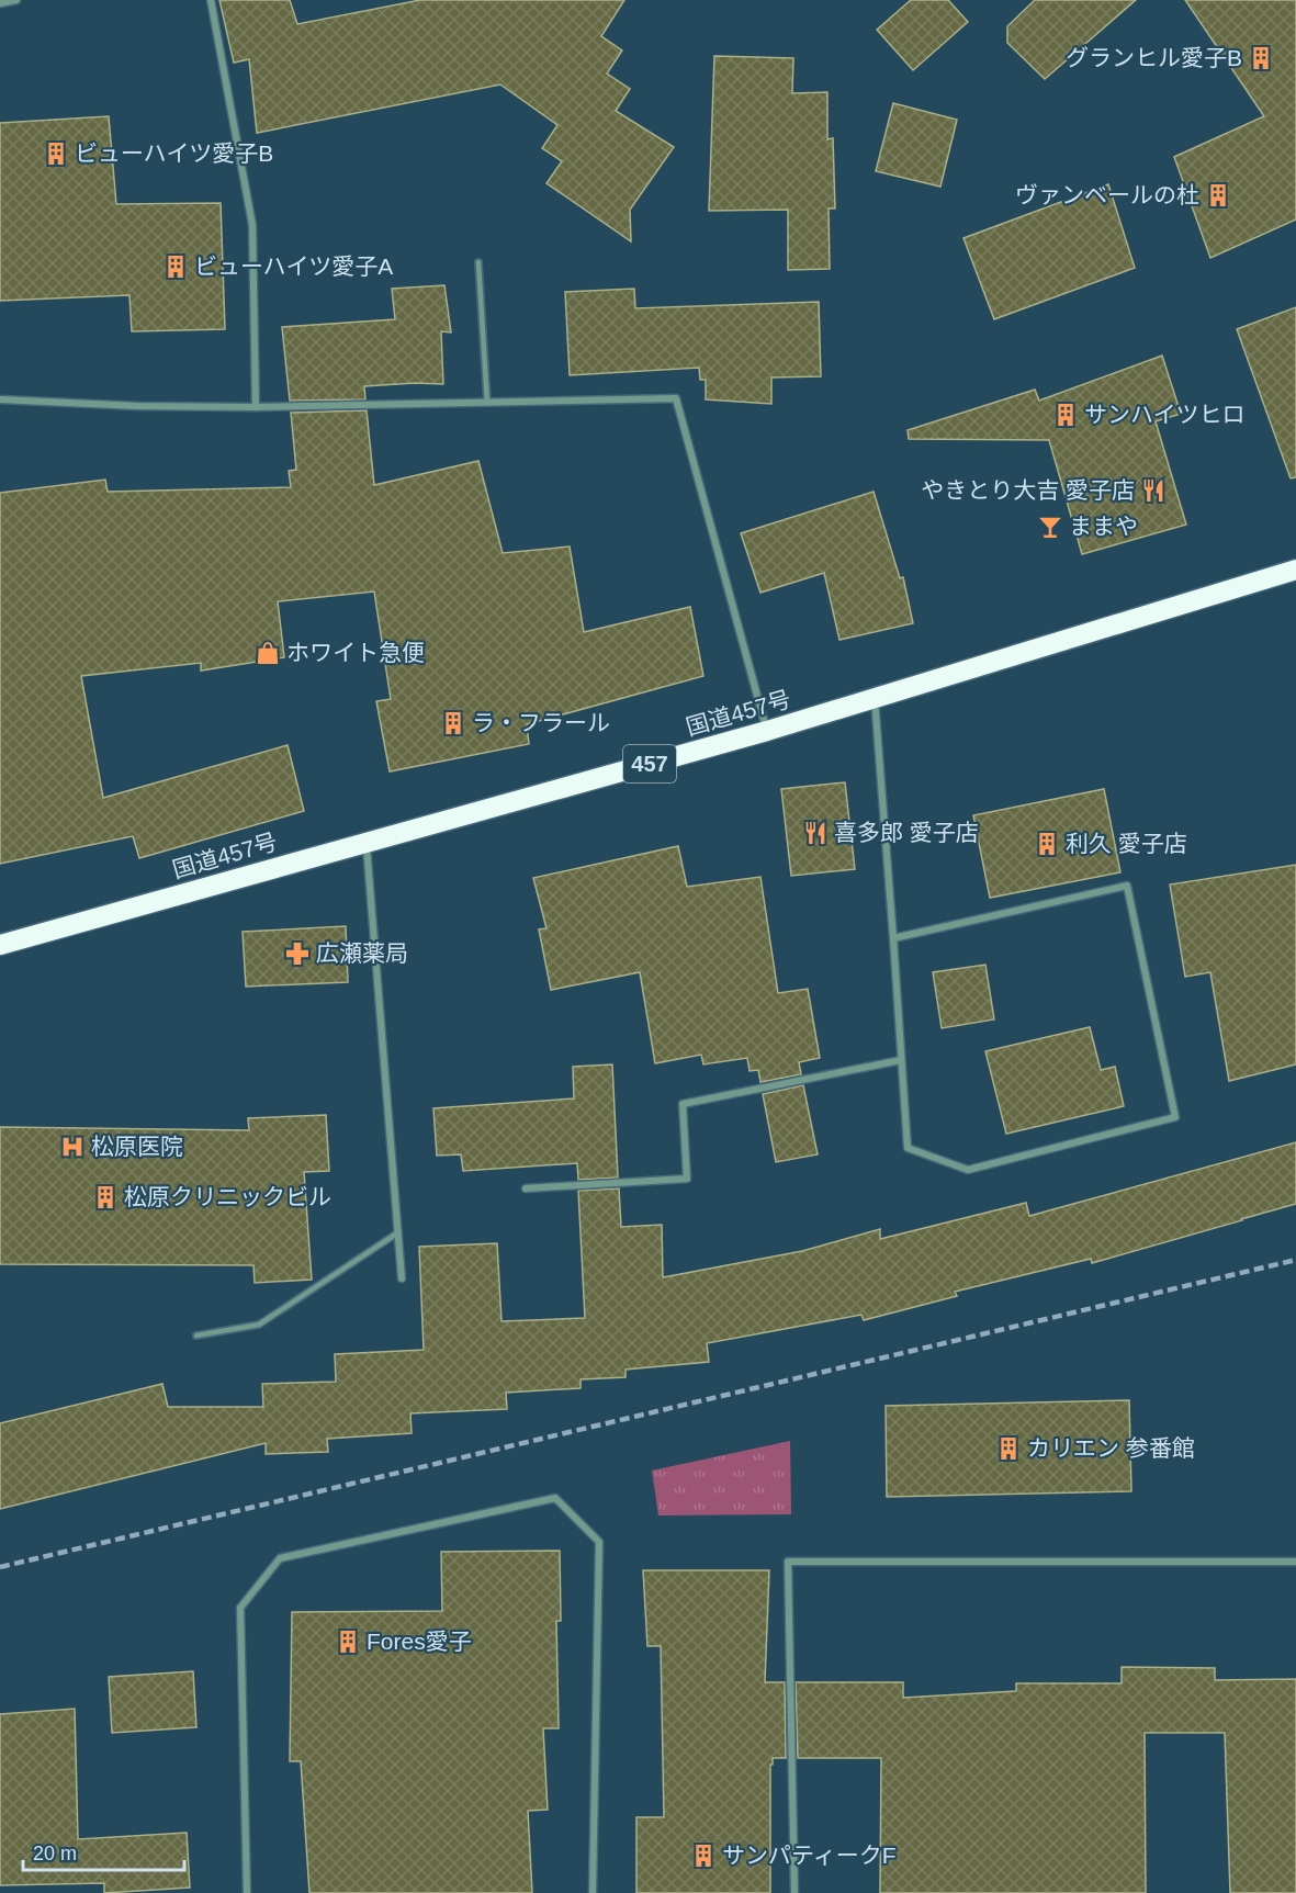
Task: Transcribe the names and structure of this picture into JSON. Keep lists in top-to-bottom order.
{
  "streets": {
    "highway": ["国道457号", "457"]
  },
  "places": {
    "building": [
      "グランヒル愛子B",
      "ビューハイツ愛子B",
      "ヴァンベールの杜",
      "ビューハイツ愛子A",
      "サンハイツヒロ",
      "ラ・フラール",
      "利久 愛子店",
      "松原クリニックビル",
      "カリエン 参番館",
      "Fores愛子",
      "サンパティークF"
    ],
    "restaurant": ["やきとり大吉 愛子店", "喜多郎 愛子店"],
    "bar": ["ままや"],
    "shop": ["ホワイト急便"],
    "pharmacy": ["広瀬薬局"],
    "hospital": ["松原医院"]
  },
  "scale_bar": "20 m"
}
